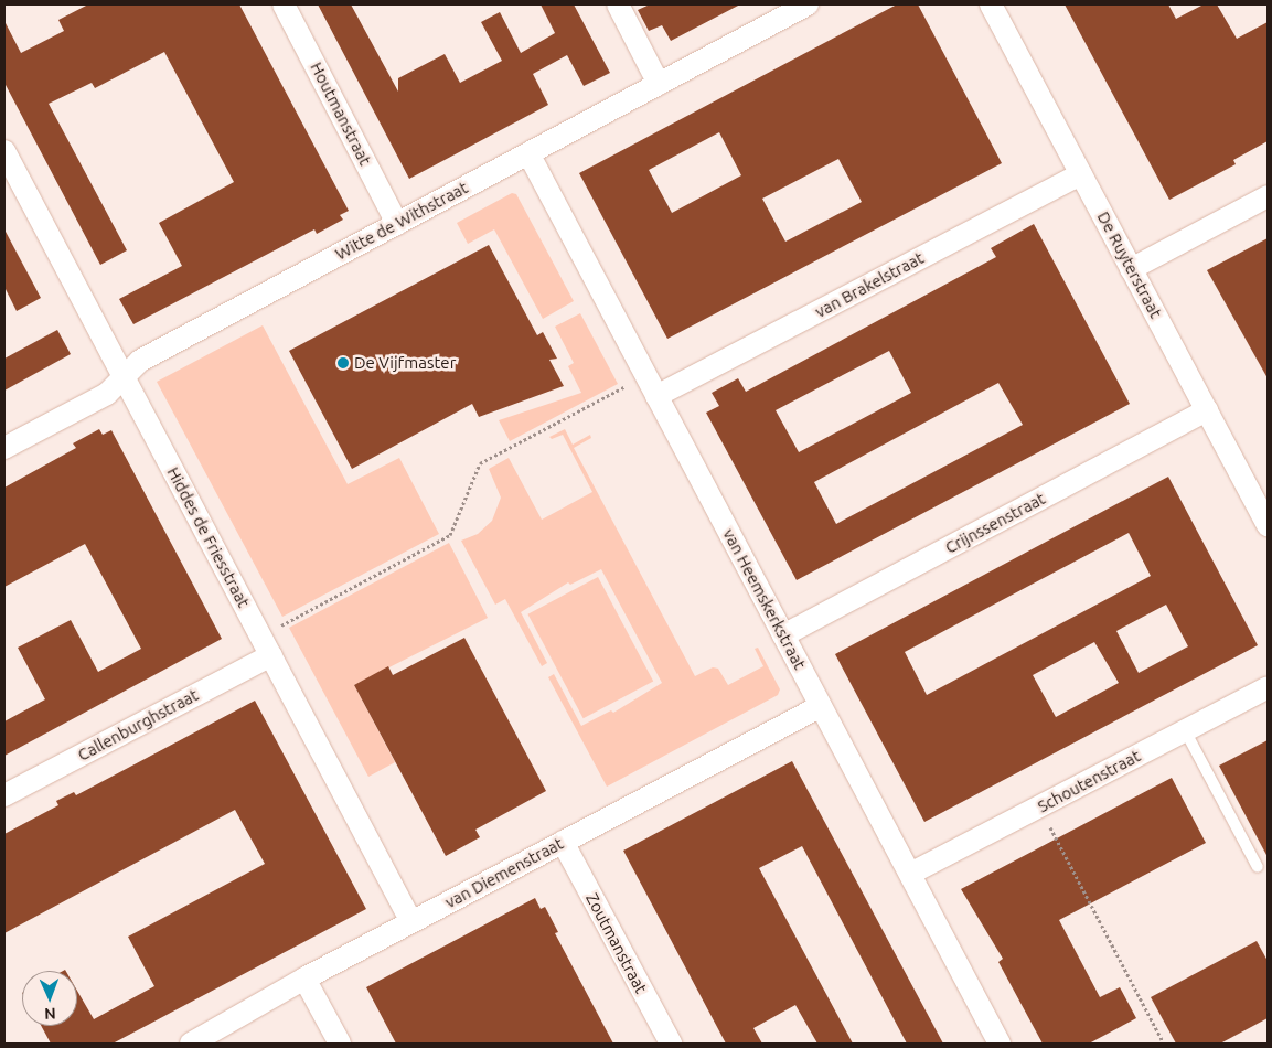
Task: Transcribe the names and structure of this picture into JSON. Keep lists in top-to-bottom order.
{
  "streets": {
    "street": [
      "Houtmanstraat",
      "Witte de Withstraat",
      "De Ruyterstraat",
      "van Brakelstraat",
      "Crijnssenstraat",
      "Hiddes de Friesstraat",
      "van Heemskerkstraat",
      "Callenburghstraat",
      "Schoutenstraat",
      "van Diemenstraat",
      "Zoutmanstraat"
    ]
  },
  "crossings": [
    ["Houtmanstraat", "Witte de Withstraat"],
    ["Witte de Withstraat", "Hiddes de Friesstraat"],
    ["Witte de Withstraat", "van Heemskerkstraat"],
    ["De Ruyterstraat", "van Brakelstraat"],
    ["De Ruyterstraat", "Crijnssenstraat"],
    ["van Brakelstraat", "van Heemskerkstraat"],
    ["Crijnssenstraat", "van Heemskerkstraat"],
    ["Hiddes de Friesstraat", "Callenburghstraat"],
    ["Hiddes de Friesstraat", "van Diemenstraat"],
    ["van Heemskerkstraat", "Schoutenstraat"],
    ["van Heemskerkstraat", "van Diemenstraat"],
    ["van Diemenstraat", "Zoutmanstraat"]
  ],
  "places": ["De Vijfmaster"],
  "north": "bottom"
}
